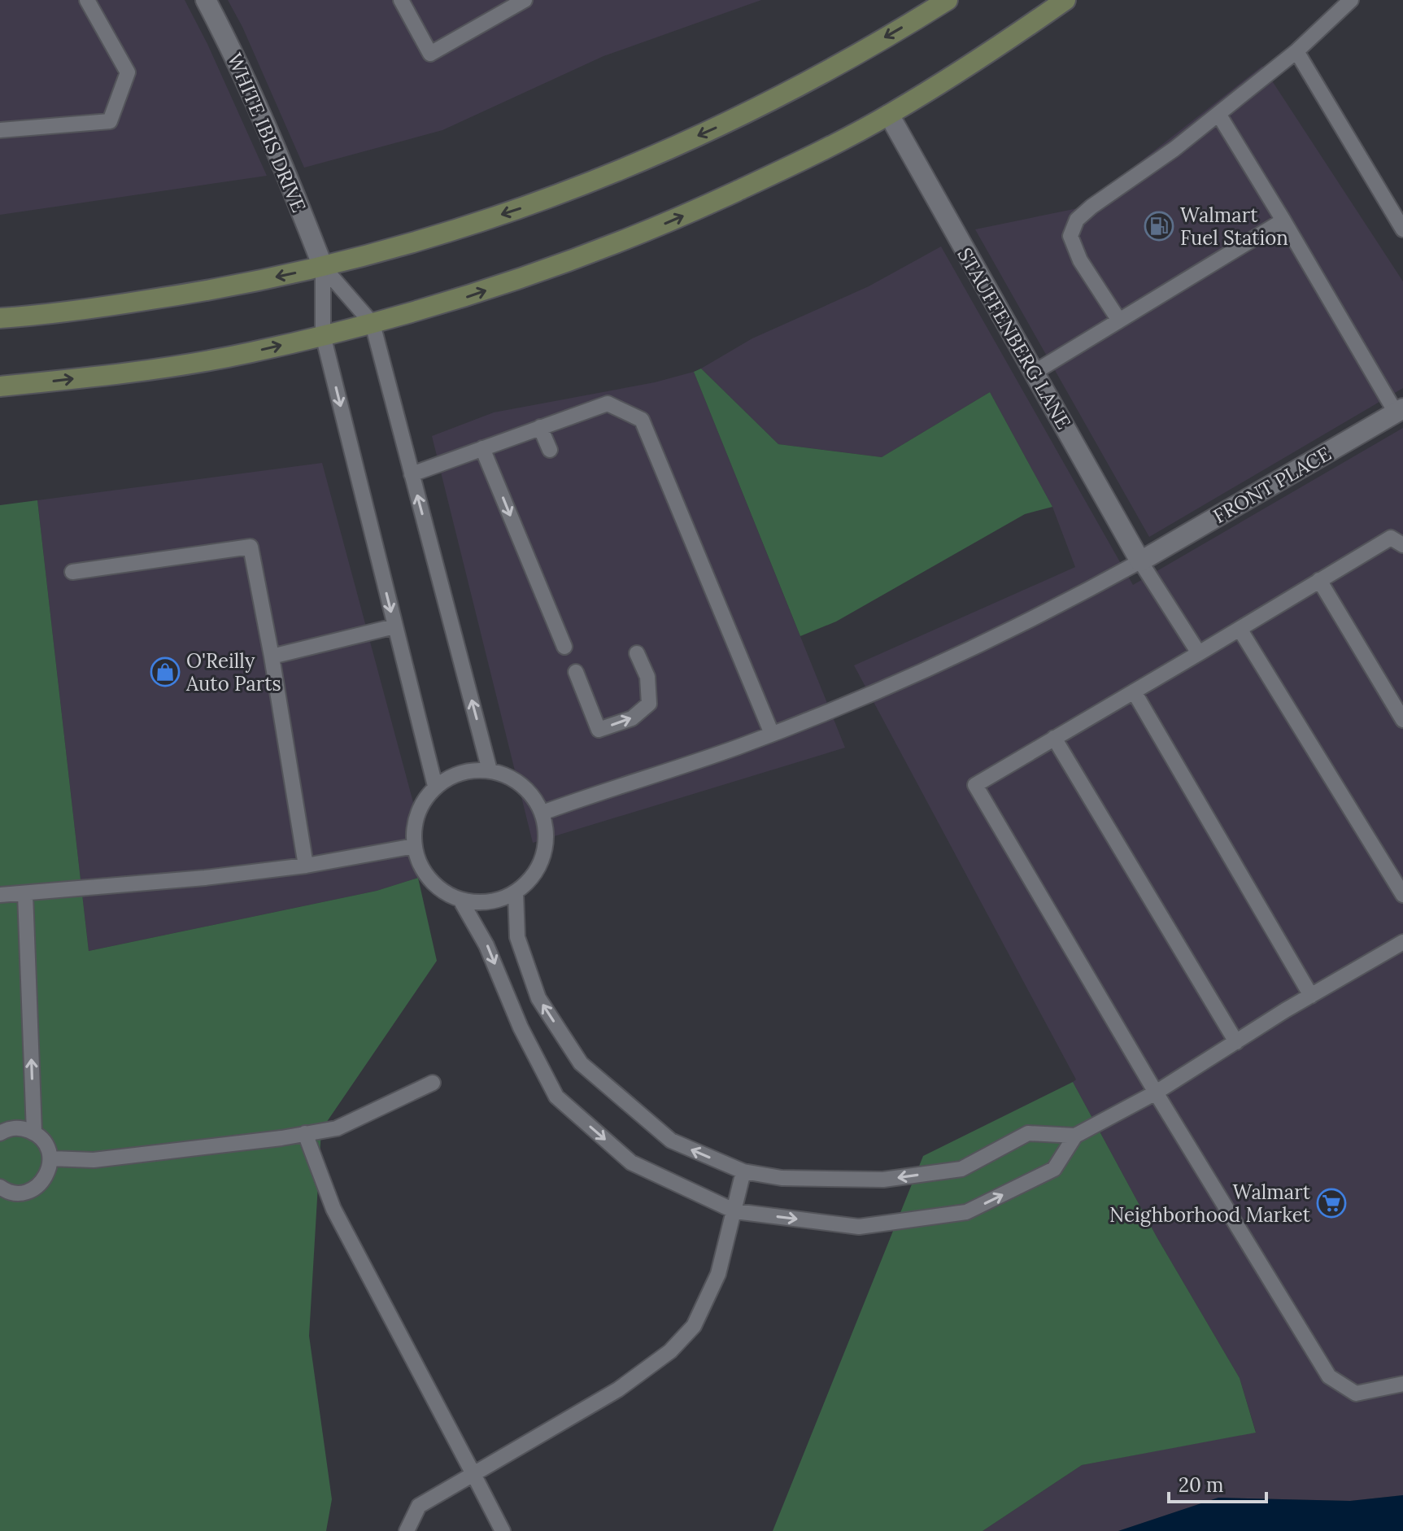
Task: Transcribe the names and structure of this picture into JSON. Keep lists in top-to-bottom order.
{
  "streets": {
    "street": ["WHITE IBIS DRIVE", "STAUFFENBERG LANE", "FRONT PLACE"]
  },
  "crossings": [
    ["STAUFFENBERG LANE", "FRONT PLACE"]
  ],
  "places": {
    "fuel station": ["Walmart Fuel Station"],
    "shop": ["O'Reilly Auto Parts"],
    "supermarket": ["Walmart Neighborhood Market"]
  },
  "scale_bar": "20 m"
}
